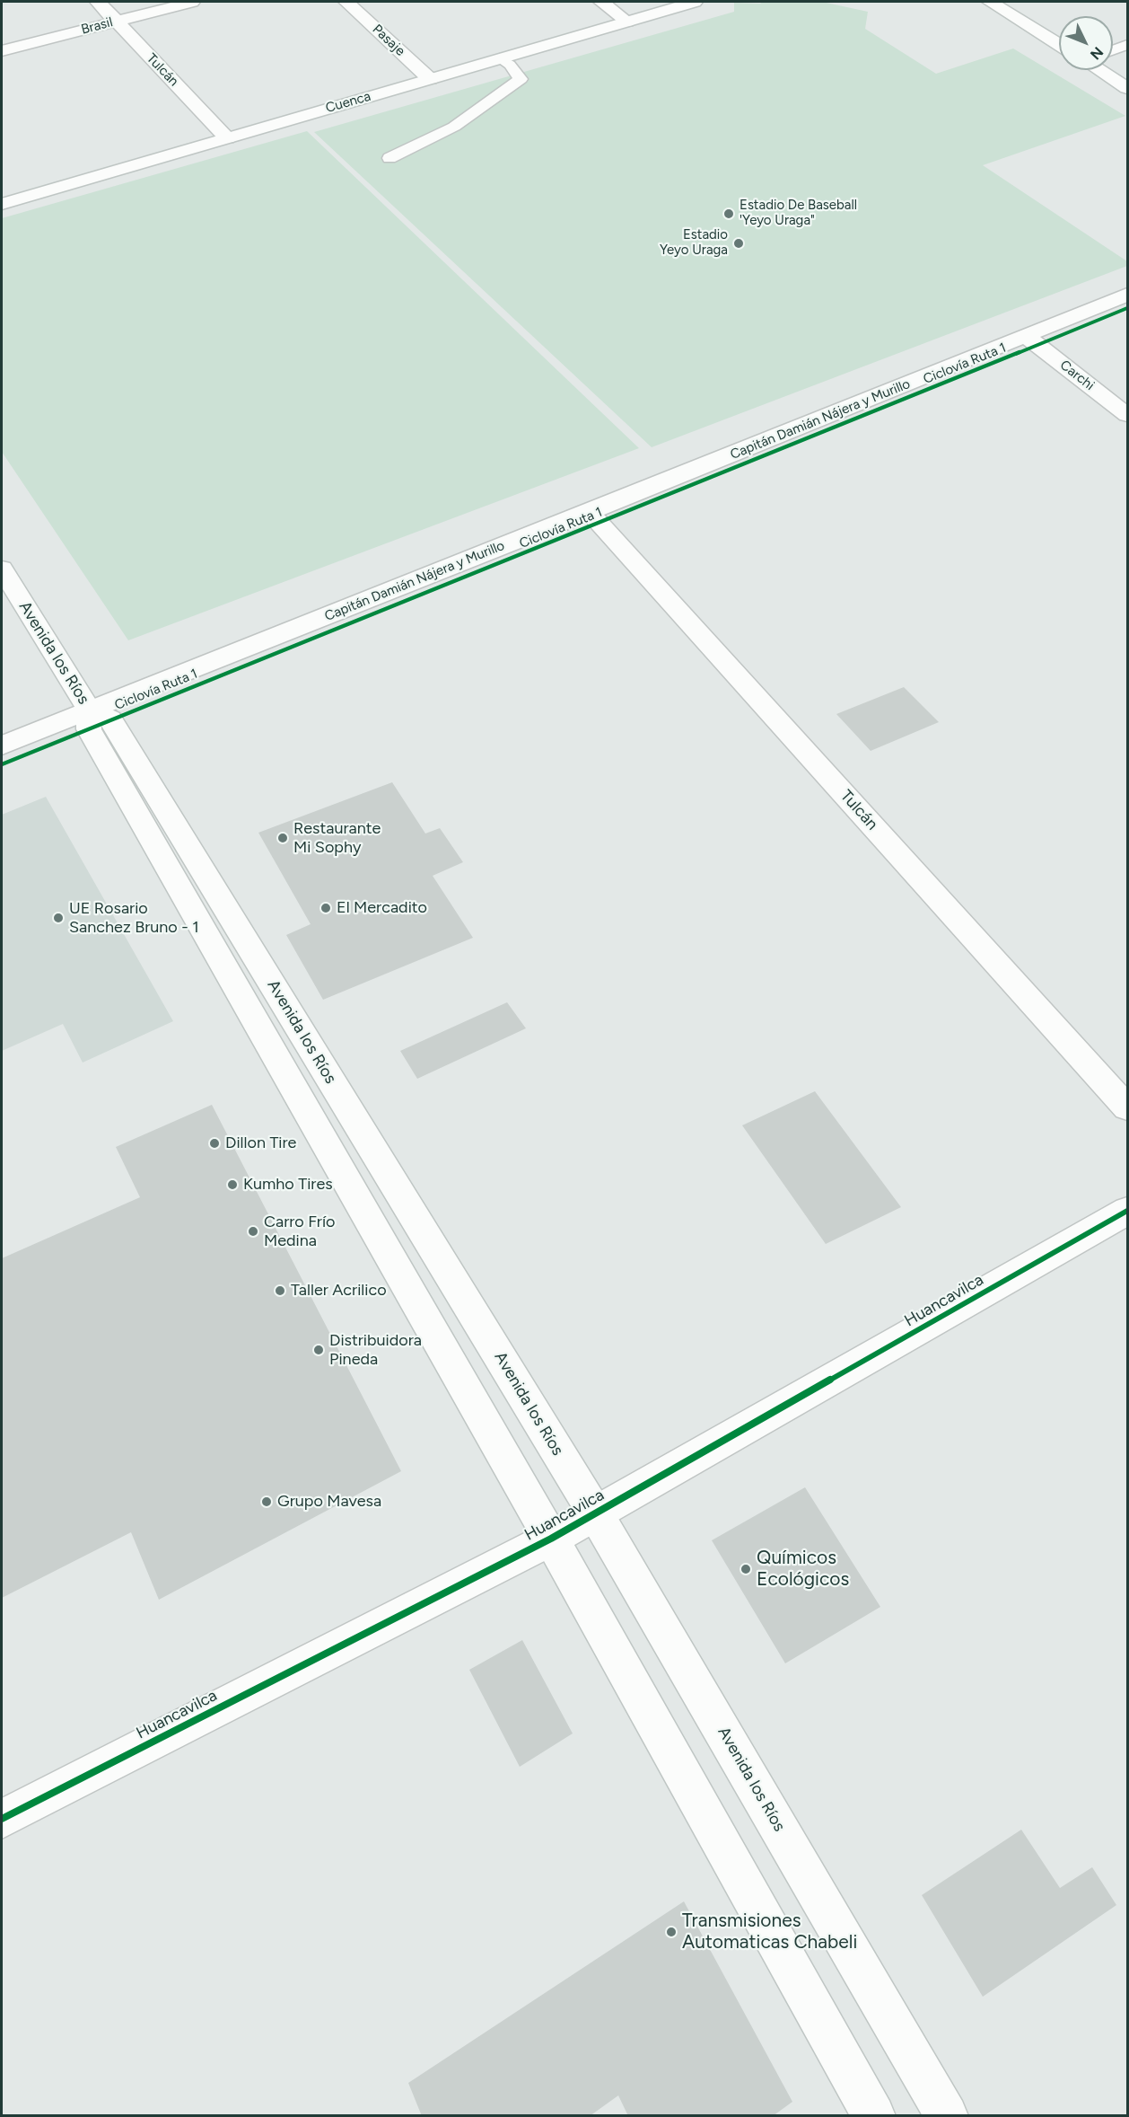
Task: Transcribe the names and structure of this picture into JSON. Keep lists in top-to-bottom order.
{
  "streets": {
    "street": [
      "Brasil",
      "Pasaje",
      "Tulcán",
      "Cuenca",
      "Carchi",
      "Capitán Damián Nájera y Murillo",
      "Avenida los Ríos",
      "Huancavilca"
    ],
    "cycle path": ["Ciclovía Ruta 1"]
  },
  "crossings": [
    ["Brasil", "Tulcán"],
    ["Pasaje", "Cuenca"],
    ["Tulcán", "Cuenca"],
    ["Tulcán", "Capitán Damián Nájera y Murillo"],
    ["Carchi", "Capitán Damián Nájera y Murillo"],
    ["Capitán Damián Nájera y Murillo", "Avenida los Ríos"],
    ["Avenida los Ríos", "Huancavilca"]
  ],
  "places": [
    "Estadio De Baseball 'Yeyo Uraga\"",
    "Estadio Yeyo Uraga",
    "Restaurante Mi Sophy",
    "El Mercadito",
    "UE Rosario Sanchez Bruno - 1",
    "Dillon Tire",
    "Kumho Tires",
    "Carro Frío Medina",
    "Taller Acrilico",
    "Distribuidora Pineda",
    "Grupo Mavesa",
    "Químicos Ecológicos",
    "Transmisiones Automaticas Chabeli"
  ],
  "north": "bottom right"
}
